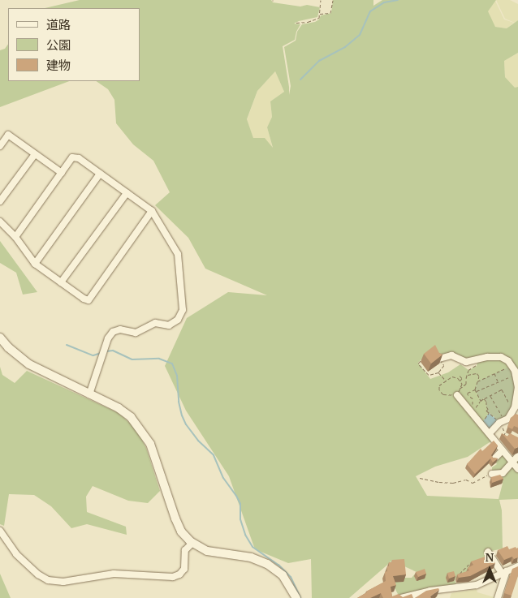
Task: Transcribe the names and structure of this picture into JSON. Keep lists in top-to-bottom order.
{
  "legend": ["道路", "公園", "建物"],
  "north": "top"
}
